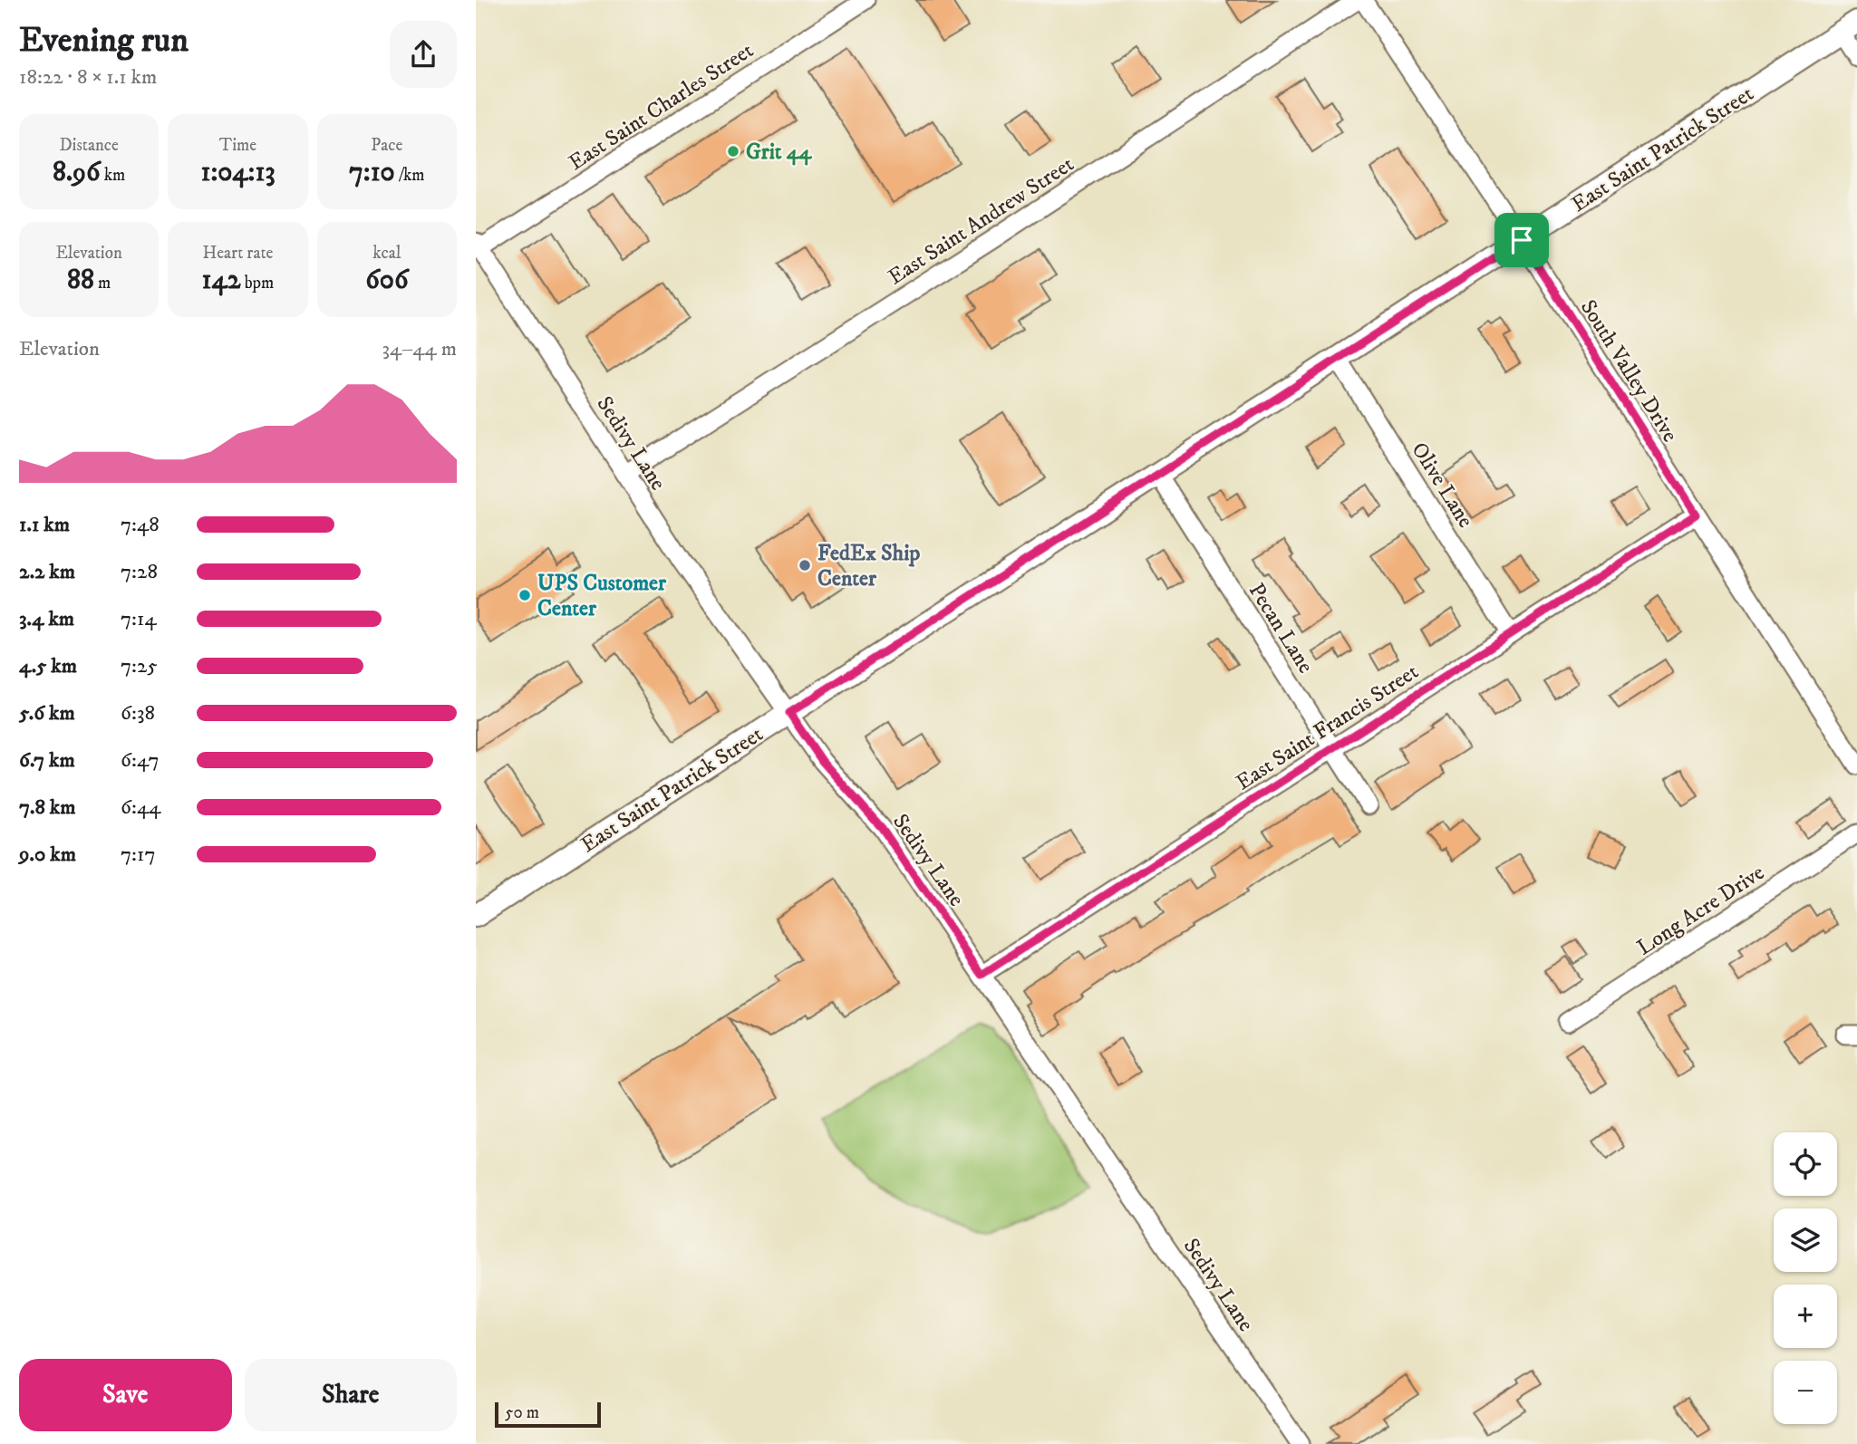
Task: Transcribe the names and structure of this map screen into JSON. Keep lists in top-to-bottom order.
{
  "streets": {
    "main road": ["East Saint Patrick Street"],
    "street": [
      "East Saint Charles Street",
      "East Saint Andrew Street",
      "South Valley Drive",
      "Sedivy Lane",
      "Olive Lane",
      "Pecan Lane",
      "East Saint Francis Street",
      "Long Acre Drive"
    ]
  },
  "crossings": [
    ["East Saint Charles Street", "Sedivy Lane"],
    ["East Saint Patrick Street", "South Valley Drive"],
    ["East Saint Patrick Street", "Sedivy Lane"],
    ["East Saint Patrick Street", "Olive Lane"],
    ["East Saint Patrick Street", "Pecan Lane"],
    ["East Saint Andrew Street", "Sedivy Lane"],
    ["South Valley Drive", "East Saint Francis Street"],
    ["Sedivy Lane", "East Saint Francis Street"],
    ["Olive Lane", "East Saint Francis Street"],
    ["Pecan Lane", "East Saint Francis Street"]
  ],
  "places": ["Grit 44", "FedEx Ship Center", "UPS Customer Center"],
  "scale_bar": "50 m",
  "page": {
    "heading": ["Evening run", "18:22 · 8 × 1.1 km"],
    "stats": [
      ["Distance", "8.96 km"],
      ["Time", "1:04:13"],
      ["Pace", "7:10 /km"],
      ["Elevation", "88 m"],
      ["Heart rate", "142 bpm"],
      ["kcal", "606"]
    ],
    "chart": ["Elevation", "34–44 m"],
    "list": [
      {
        "name": "1.1 km",
        "note": "7:48"
      },
      {
        "name": "2.2 km",
        "note": "7:28"
      },
      {
        "name": "3.4 km",
        "note": "7:14"
      },
      {
        "name": "4.5 km",
        "note": "7:25"
      },
      {
        "name": "5.6 km",
        "note": "6:38"
      },
      {
        "name": "6.7 km",
        "note": "6:47"
      },
      {
        "name": "7.8 km",
        "note": "6:44"
      },
      {
        "name": "9.0 km",
        "note": "7:17"
      }
    ],
    "map_buttons": ["+", "−"],
    "buttons": ["Save", "Share"],
    "scale": "50 m"
  }
}
